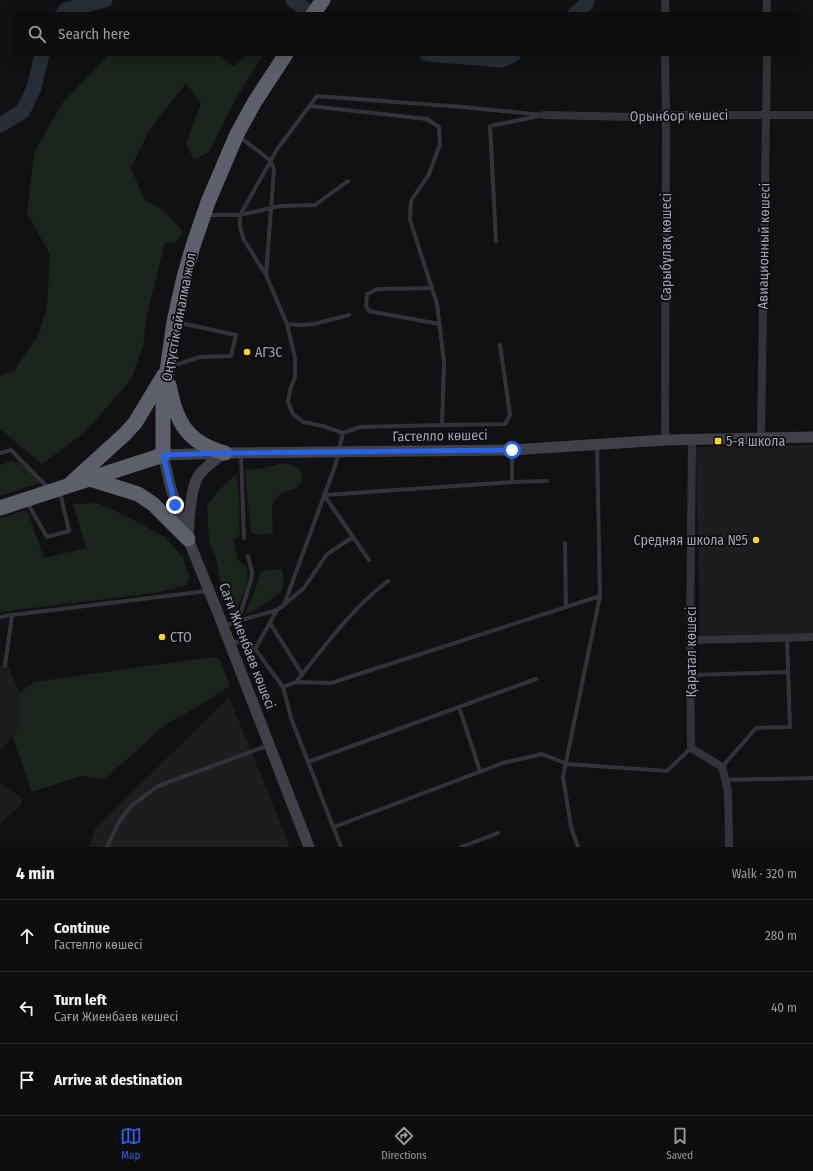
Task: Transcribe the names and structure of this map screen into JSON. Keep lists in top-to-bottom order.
{
  "streets": {
    "highway": ["Оңтүстік айналма жол"],
    "street": [
      "Орынбор көшесі",
      "Авиационный көшесі",
      "Сарыбұлақ көшесі",
      "Гастелло көшесі",
      "Сағи Жиенбаев көшесі",
      "Қаратал көшесі"
    ]
  },
  "crossings": [
    ["Орынбор көшесі", "Авиационный көшесі"],
    ["Орынбор көшесі", "Сарыбұлақ көшесі"],
    ["Авиационный көшесі", "Гастелло көшесі"],
    ["Сарыбұлақ көшесі", "Гастелло көшесі"],
    ["Оңтүстік айналма жол", "Гастелло көшесі"],
    ["Оңтүстік айналма жол", "Сағи Жиенбаев көшесі"],
    ["Гастелло көшесі", "Сағи Жиенбаев көшесі"],
    ["Гастелло көшесі", "Қаратал көшесі"]
  ],
  "places": {
    "other": ["АГЗС", "Средняя школа №5", "СТО"],
    "transit": ["5-я школа"]
  },
  "page": {
    "search": "Search here",
    "heading": ["4 min", "Walk · 320 m"],
    "list": [
      ["Continue", "Гастелло көшесі", "280 m"],
      ["Turn left", "Сағи Жиенбаев көшесі", "40 m"],
      "Arrive at destination"
    ],
    "nav": ["Map", "Directions", "Saved"]
  }
}
